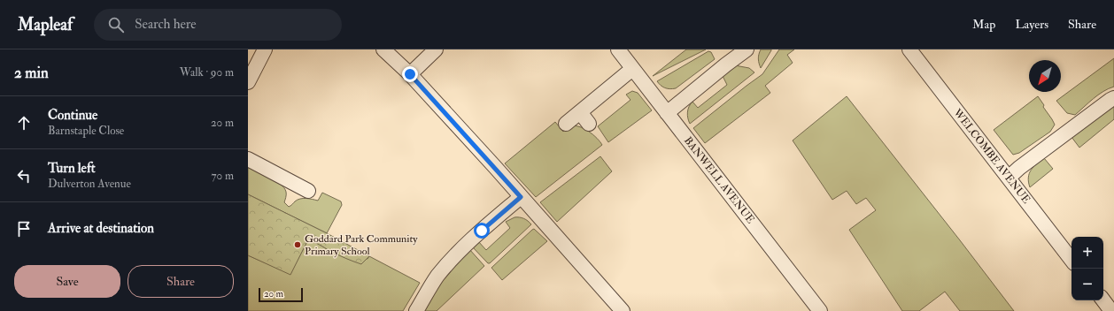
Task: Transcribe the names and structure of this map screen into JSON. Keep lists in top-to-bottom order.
{
  "streets": {
    "street": ["WELCOMBE AVENUE", "BANWELL AVENUE"]
  },
  "places": ["Goddard Park Community Primary School"],
  "scale_bar": "20 m",
  "north": "bottom left",
  "page": {
    "header": "Mapleaf",
    "search": "Search here",
    "nav": ["Map", "Layers", "Share"],
    "heading": ["2 min", "Walk · 90 m"],
    "list": [
      ["Continue", "Barnstaple Close", "20 m"],
      ["Turn left", "Dulverton Avenue", "70 m"],
      "Arrive at destination"
    ],
    "map_buttons": ["+", "−"],
    "buttons": ["Save", "Share"],
    "scale": "20 m"
  }
}
